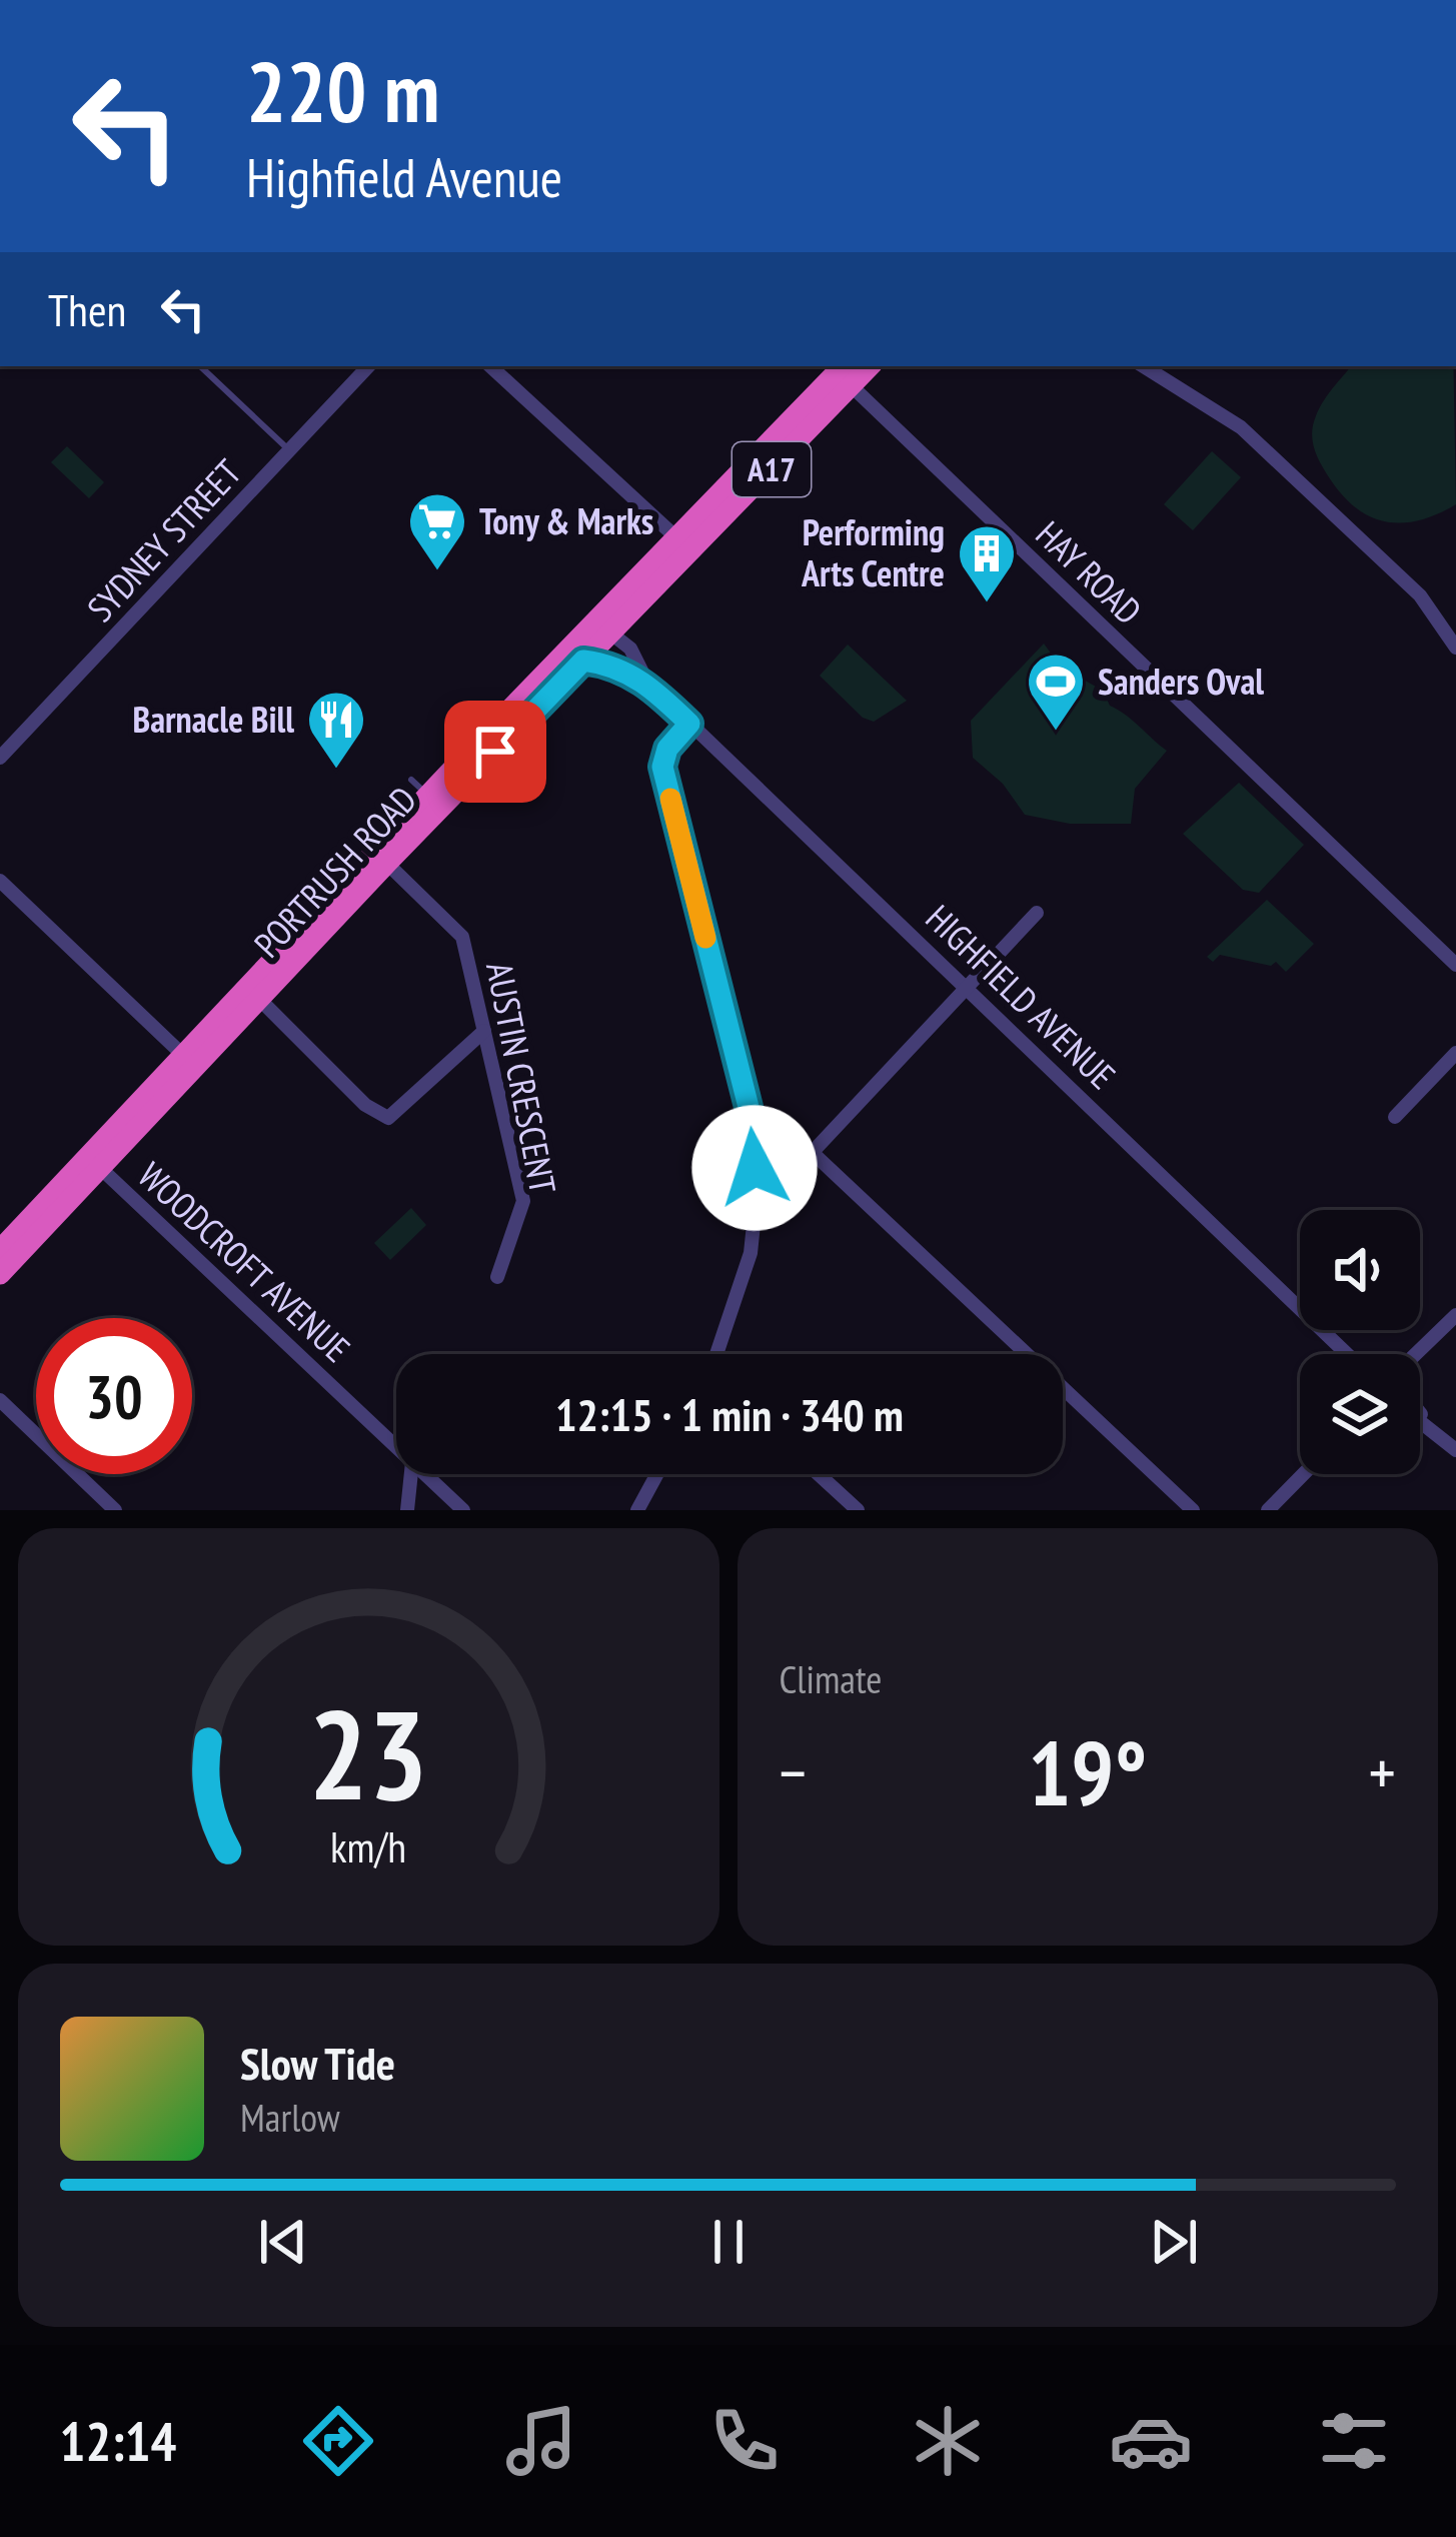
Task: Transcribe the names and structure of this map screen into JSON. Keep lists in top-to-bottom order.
{
  "streets": {
    "highway": ["A17", "PORTRUSH ROAD"],
    "street": [
      "SYDNEY STREET",
      "HAY ROAD",
      "HIGHFIELD AVENUE",
      "AUSTIN CRESCENT",
      "WOODCROFT AVENUE"
    ]
  },
  "crossings": [
    ["HAY ROAD", "PORTRUSH ROAD"],
    ["PORTRUSH ROAD", "HIGHFIELD AVENUE"],
    ["PORTRUSH ROAD", "AUSTIN CRESCENT"],
    ["PORTRUSH ROAD", "WOODCROFT AVENUE"]
  ],
  "places": {
    "supermarket": ["Tony & Marks"],
    "building": ["Performing Arts Centre"],
    "sports": ["Sanders Oval"],
    "restaurant": ["Barnacle Bill"]
  },
  "page": {
    "turn": ["220 m", "Highfield Avenue"],
    "then": "Then",
    "limit": "30",
    "trip": "12:15 · 1 min · 340 m",
    "tile": "Climate",
    "heat": ["−", "19°", "+"],
    "song": ["Slow Tide", "Marlow"],
    "tabs": "12:14",
    "gauge": ["23", "km/h"]
  }
}
